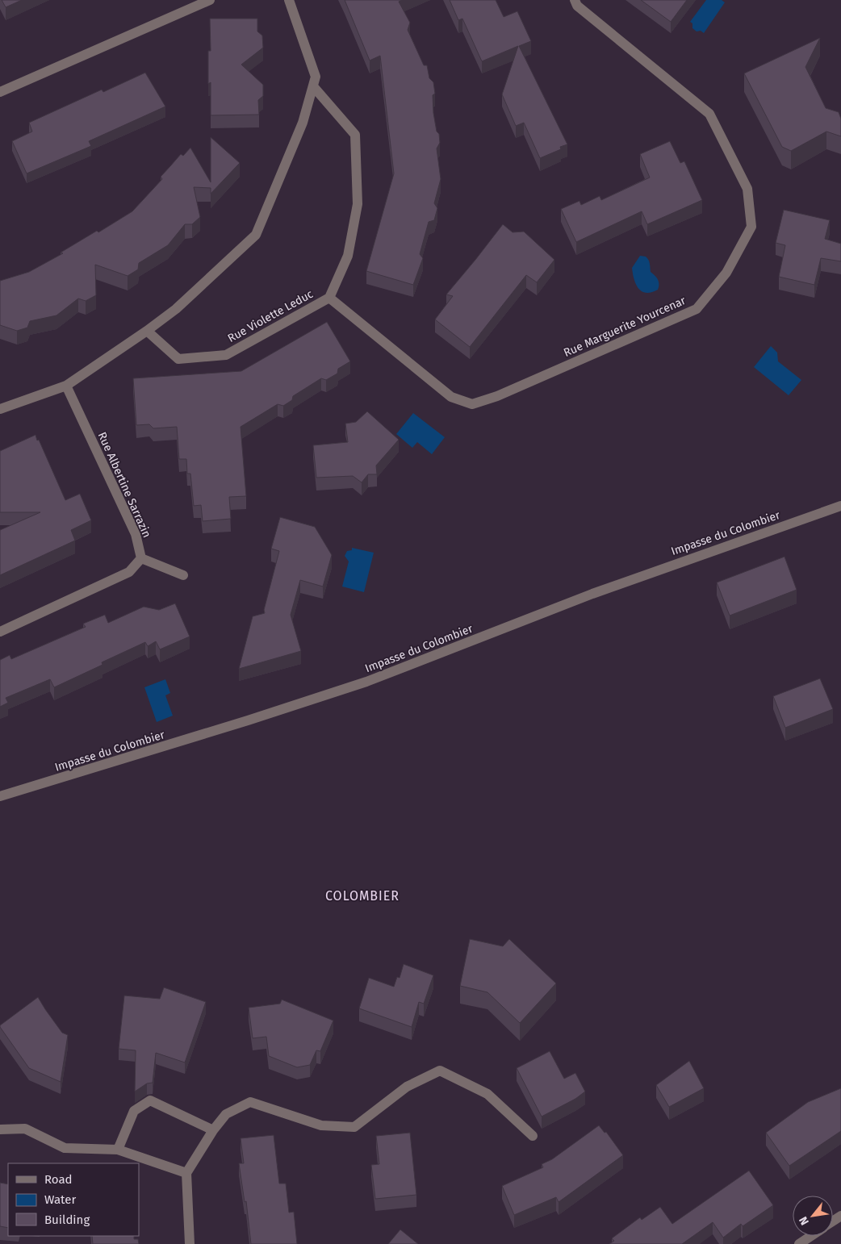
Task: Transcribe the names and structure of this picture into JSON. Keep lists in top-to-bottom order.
{
  "streets": {
    "street": [
      "Rue Violette Leduc",
      "Rue Marguerite Yourcenar",
      "Rue Albertine Sarrazin",
      "Impasse du Colombier"
    ]
  },
  "crossings": [
    ["Rue Violette Leduc", "Rue Marguerite Yourcenar"]
  ],
  "districts": ["COLOMBIER"],
  "legend": ["Road", "Water", "Building"],
  "north": "bottom left"
}
